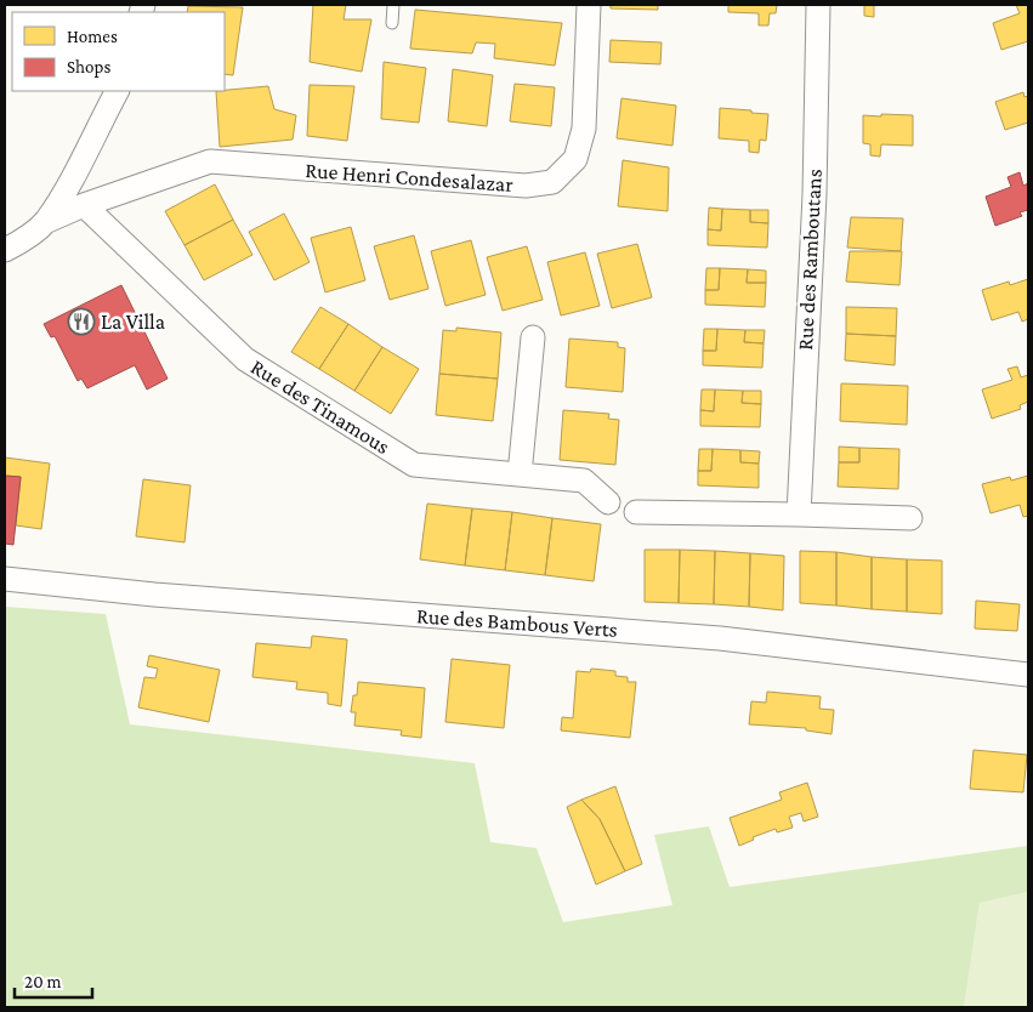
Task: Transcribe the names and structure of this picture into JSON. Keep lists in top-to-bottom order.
{
  "streets": {
    "street": [
      "Rue Henri Condesalazar",
      "Rue des Ramboutans",
      "Rue des Tinamous",
      "Rue des Bambous Verts"
    ]
  },
  "crossings": [
    ["Rue Henri Condesalazar", "Rue des Tinamous"]
  ],
  "places": {
    "restaurant": ["La Villa"]
  },
  "legend": ["Homes", "Shops"],
  "scale_bar": "20 m"
}
